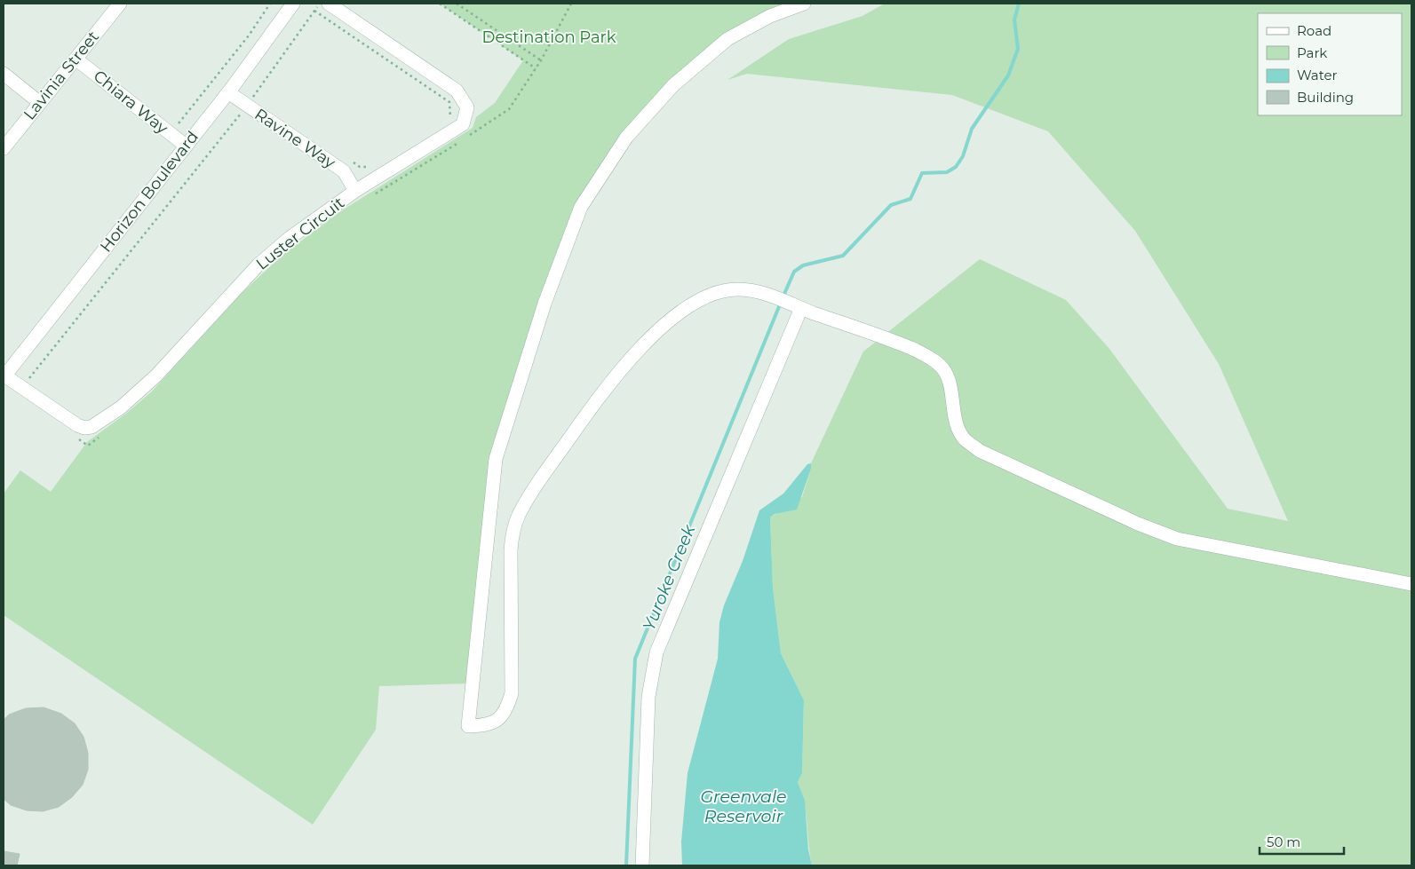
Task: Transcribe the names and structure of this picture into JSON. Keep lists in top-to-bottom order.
{
  "streets": {
    "street": [
      "Lavinia Street",
      "Chiara Way",
      "Ravine Way",
      "Horizon Boulevard",
      "Luster Circuit"
    ]
  },
  "crossings": [
    ["Lavinia Street", "Chiara Way"],
    ["Chiara Way", "Horizon Boulevard"],
    ["Ravine Way", "Horizon Boulevard"],
    ["Ravine Way", "Luster Circuit"],
    ["Horizon Boulevard", "Luster Circuit"]
  ],
  "water": ["Yuroke Creek", "Greenvale Reservoir"],
  "parks": ["Destination Park"],
  "legend": [
    "Road",
    "Park",
    "Water",
    "Building"
  ],
  "scale_bar": "50 m"
}
